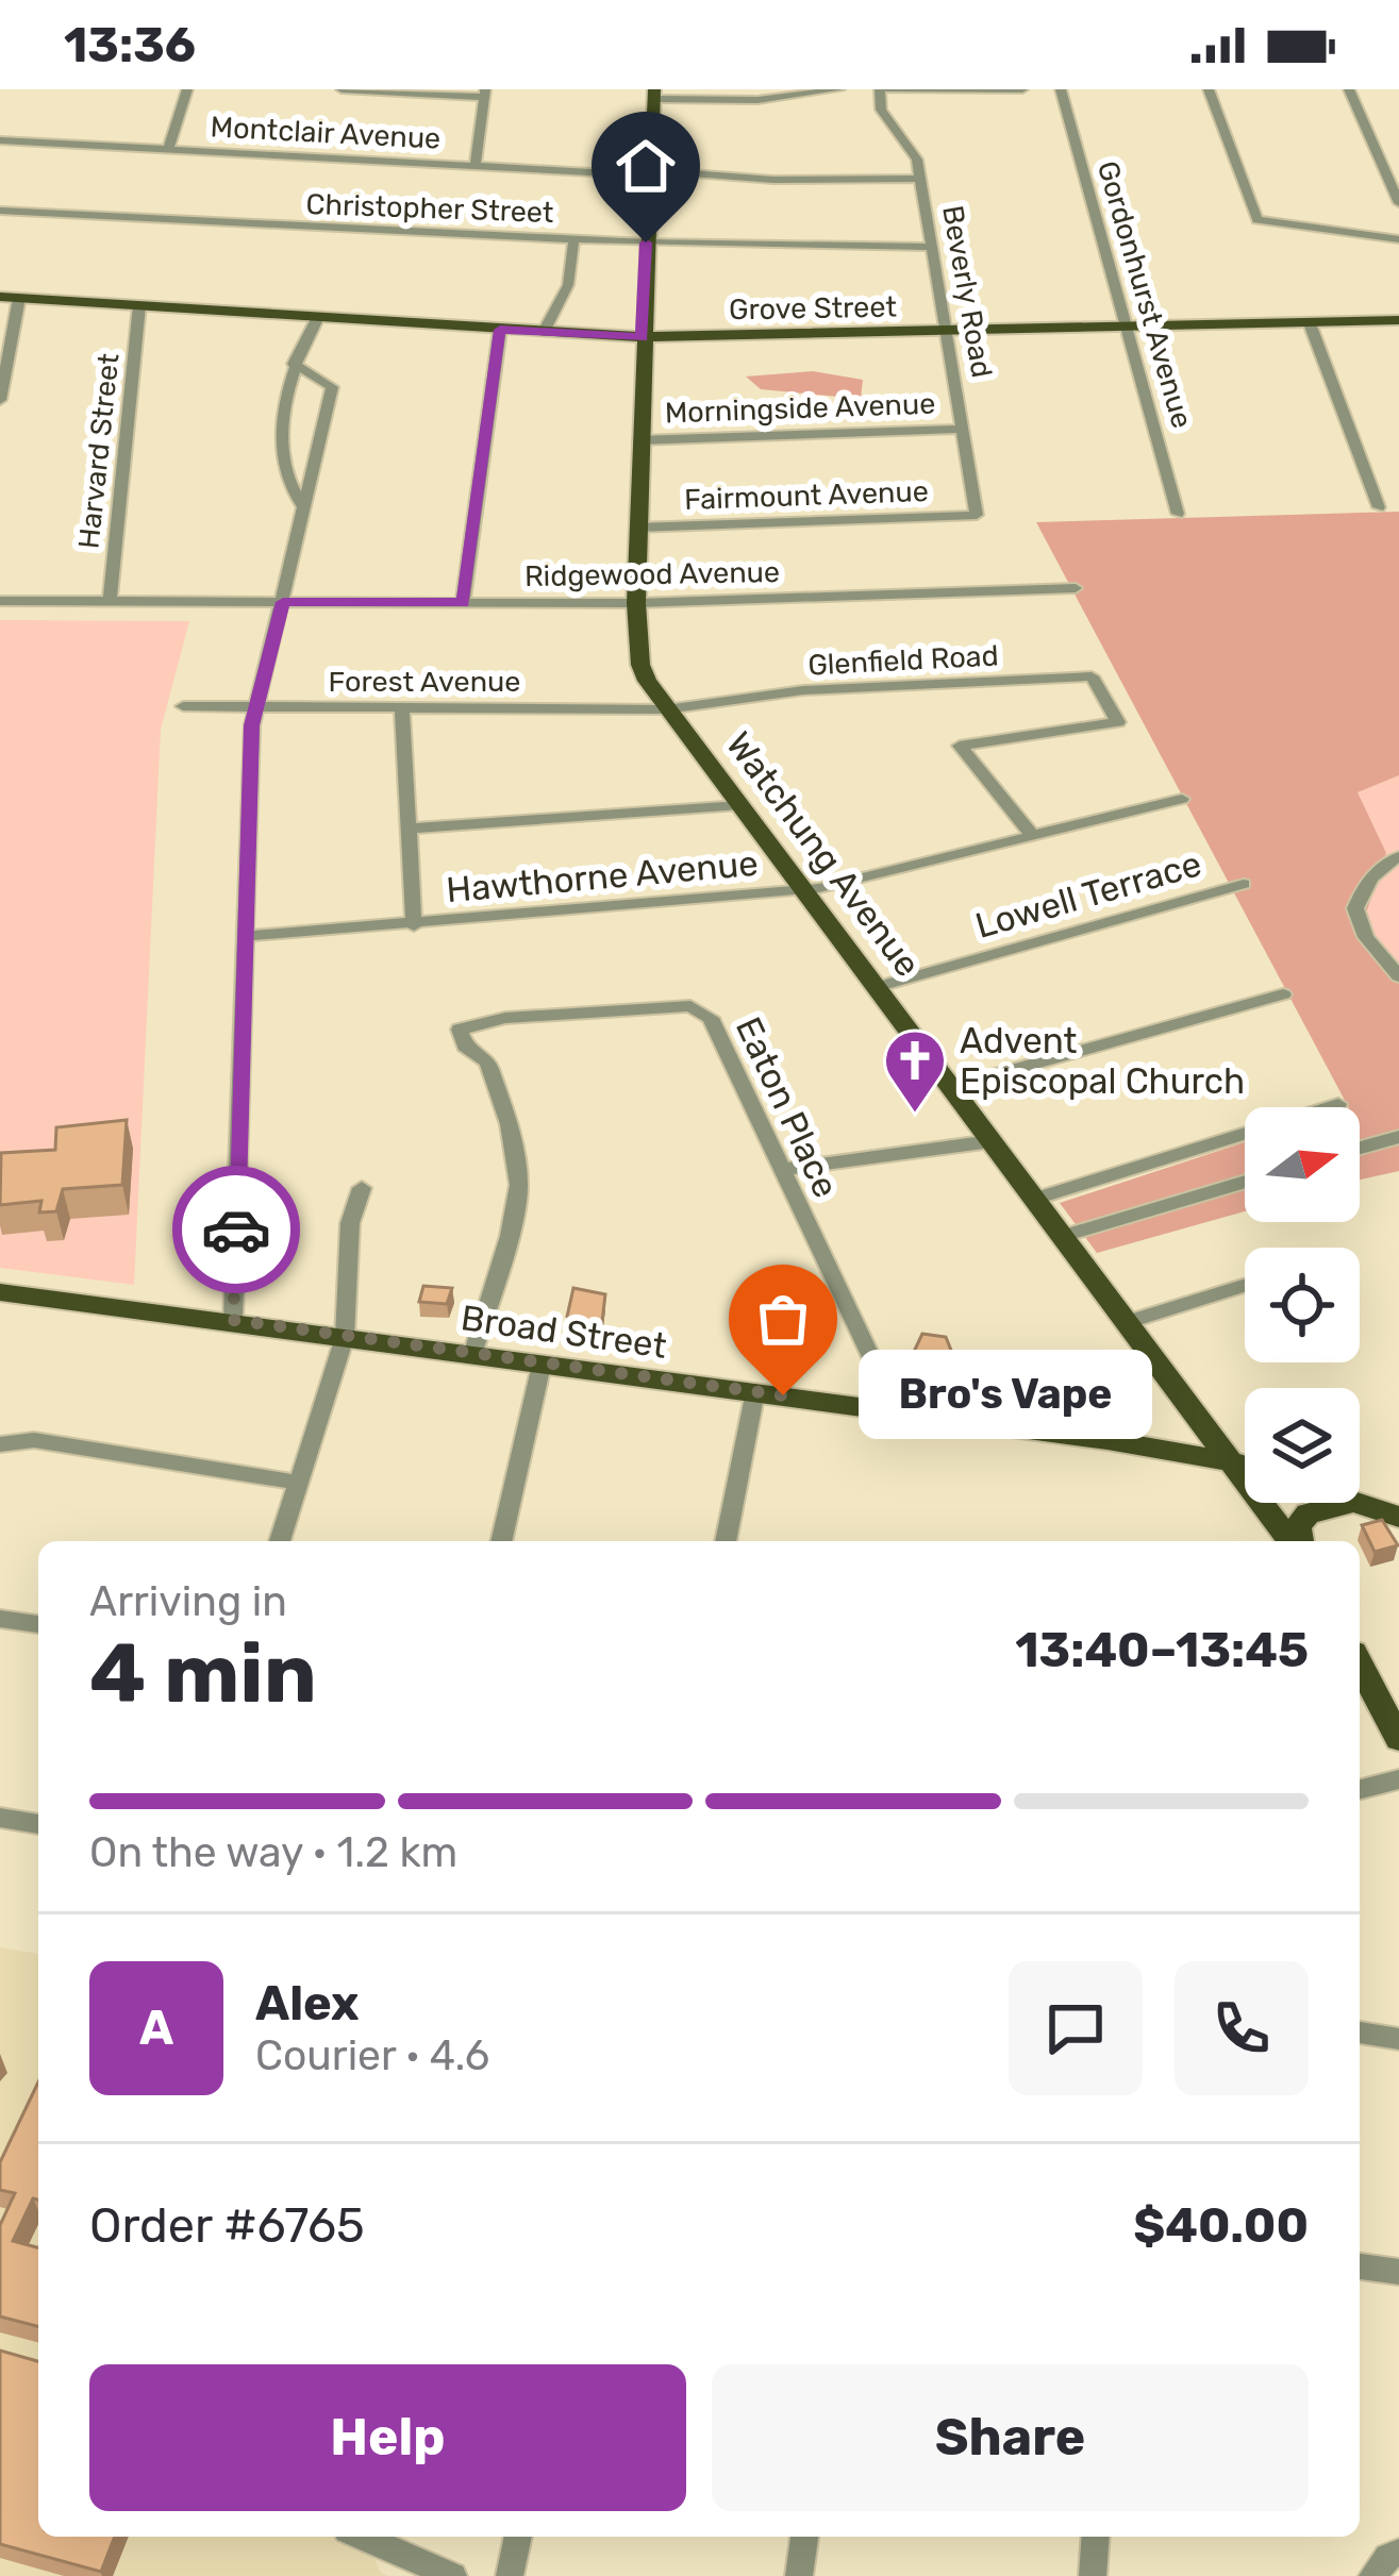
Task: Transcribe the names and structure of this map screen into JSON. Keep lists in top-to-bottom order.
{
  "streets": {
    "main road": ["Grove Street", "Watchung Avenue", "Broad Street"],
    "street": [
      "Montclair Avenue",
      "Christopher Street",
      "Beverly Road",
      "Gordonhurst Avenue",
      "Morningside Avenue",
      "Harvard Street",
      "Fairmount Avenue",
      "Ridgewood Avenue",
      "Glenfield Road",
      "Forest Avenue",
      "Hawthorne Avenue",
      "Lowell Terrace",
      "Eaton Place"
    ]
  },
  "crossings": [
    ["Montclair Avenue", "Beverly Road"],
    ["Montclair Avenue", "Watchung Avenue"],
    ["Christopher Street", "Beverly Road"],
    ["Christopher Street", "Watchung Avenue"],
    ["Beverly Road", "Grove Street"],
    ["Beverly Road", "Morningside Avenue"],
    ["Beverly Road", "Fairmount Avenue"],
    ["Gordonhurst Avenue", "Grove Street"],
    ["Grove Street", "Harvard Street"],
    ["Grove Street", "Watchung Avenue"],
    ["Morningside Avenue", "Watchung Avenue"],
    ["Harvard Street", "Ridgewood Avenue"],
    ["Fairmount Avenue", "Watchung Avenue"],
    ["Ridgewood Avenue", "Watchung Avenue"],
    ["Glenfield Road", "Forest Avenue"],
    ["Glenfield Road", "Watchung Avenue"],
    ["Glenfield Road", "Hawthorne Avenue"],
    ["Forest Avenue", "Watchung Avenue"],
    ["Watchung Avenue", "Hawthorne Avenue"],
    ["Watchung Avenue", "Lowell Terrace"],
    ["Watchung Avenue", "Broad Street"],
    ["Eaton Place", "Broad Street"]
  ],
  "places": {
    "church": ["Advent Episcopal Church"],
    "other": ["Bro's Vape"]
  },
  "north": "right",
  "page": {
    "status": "13:36",
    "bubble": "Bro's Vape",
    "heading": ["4 min", "Arriving in", "13:40–13:45"],
    "panel": [
      "Alex",
      "Courier · 4.6",
      "Order #6765",
      "$40.00"
    ],
    "bar": "On the way · 1.2 km",
    "round": "A",
    "buttons": ["Help", "Share"]
  }
}
